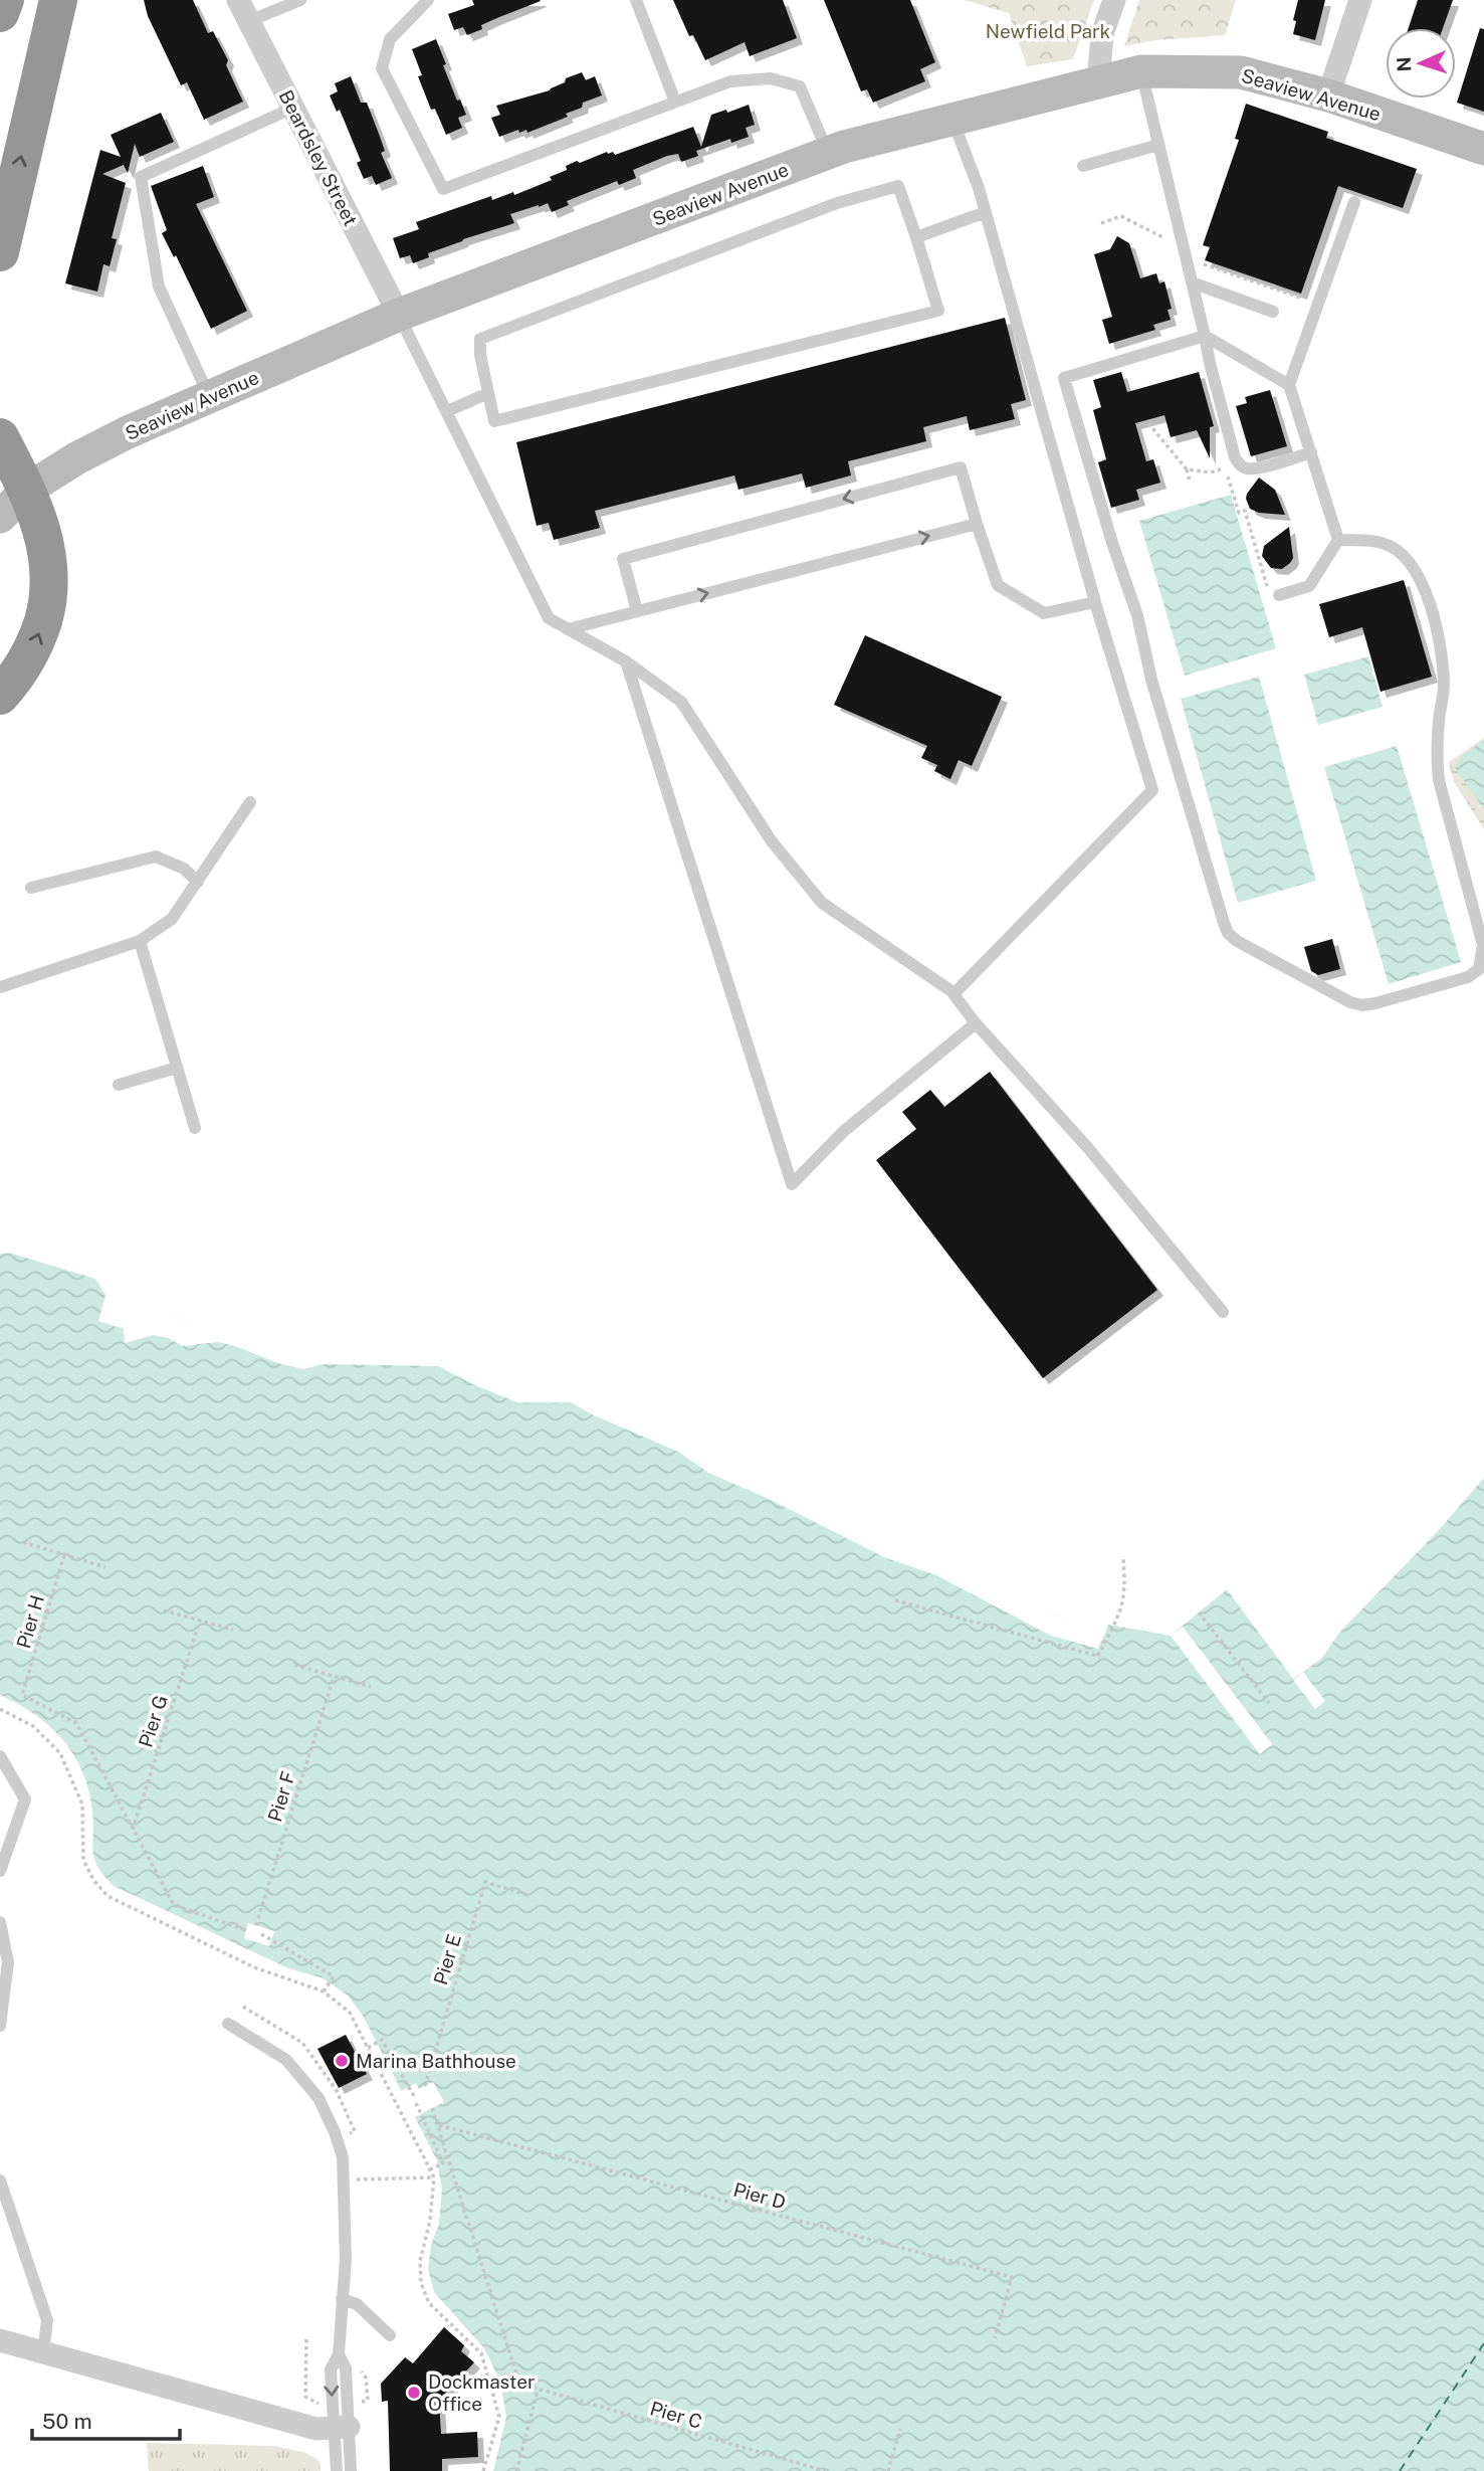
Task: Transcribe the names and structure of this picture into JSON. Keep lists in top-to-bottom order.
{
  "streets": {
    "street": ["Seaview Avenue", "Beardsley Street"],
    "path": [
      "Pier H",
      "Pier G",
      "Pier F",
      "Pier E",
      "Pier D",
      "Pier C"
    ]
  },
  "crossings": [
    ["Seaview Avenue", "Beardsley Street"],
    ["Pier H", "Pier G"],
    ["Pier D", "Pier C"]
  ],
  "parks": ["Newfield Park"],
  "places": ["Marina Bathhouse", "Dockmaster Office"],
  "scale_bar": "50 m",
  "north": "left"
}
